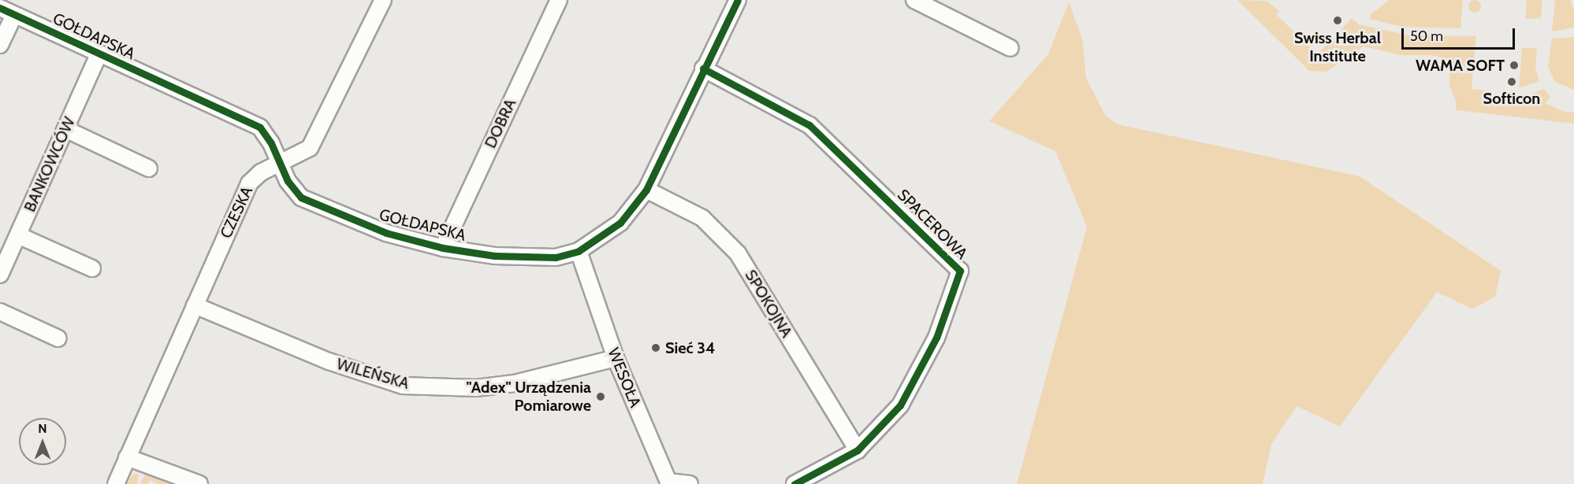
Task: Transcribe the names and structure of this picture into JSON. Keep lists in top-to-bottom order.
{
  "streets": {
    "street": [
      "GOŁDAPSKA",
      "DOBRA",
      "BANKOWCÓW",
      "CZESKA",
      "SPACEROWA",
      "SPOKOJNA",
      "WILEŃSKA",
      "WESOŁA"
    ]
  },
  "crossings": [
    ["GOŁDAPSKA", "DOBRA"],
    ["GOŁDAPSKA", "BANKOWCÓW"],
    ["GOŁDAPSKA", "CZESKA"],
    ["GOŁDAPSKA", "SPACEROWA"],
    ["GOŁDAPSKA", "SPOKOJNA"],
    ["GOŁDAPSKA", "WESOŁA"],
    ["CZESKA", "WILEŃSKA"],
    ["SPACEROWA", "SPOKOJNA"],
    ["WILEŃSKA", "WESOŁA"]
  ],
  "places": [
    "Swiss Herbal Institute",
    "WAMA SOFT",
    "Softicon",
    "Sieć 34",
    "\"Adex\" Urządzenia Pomiarowe"
  ],
  "scale_bar": "50 m",
  "north": "top"
}
